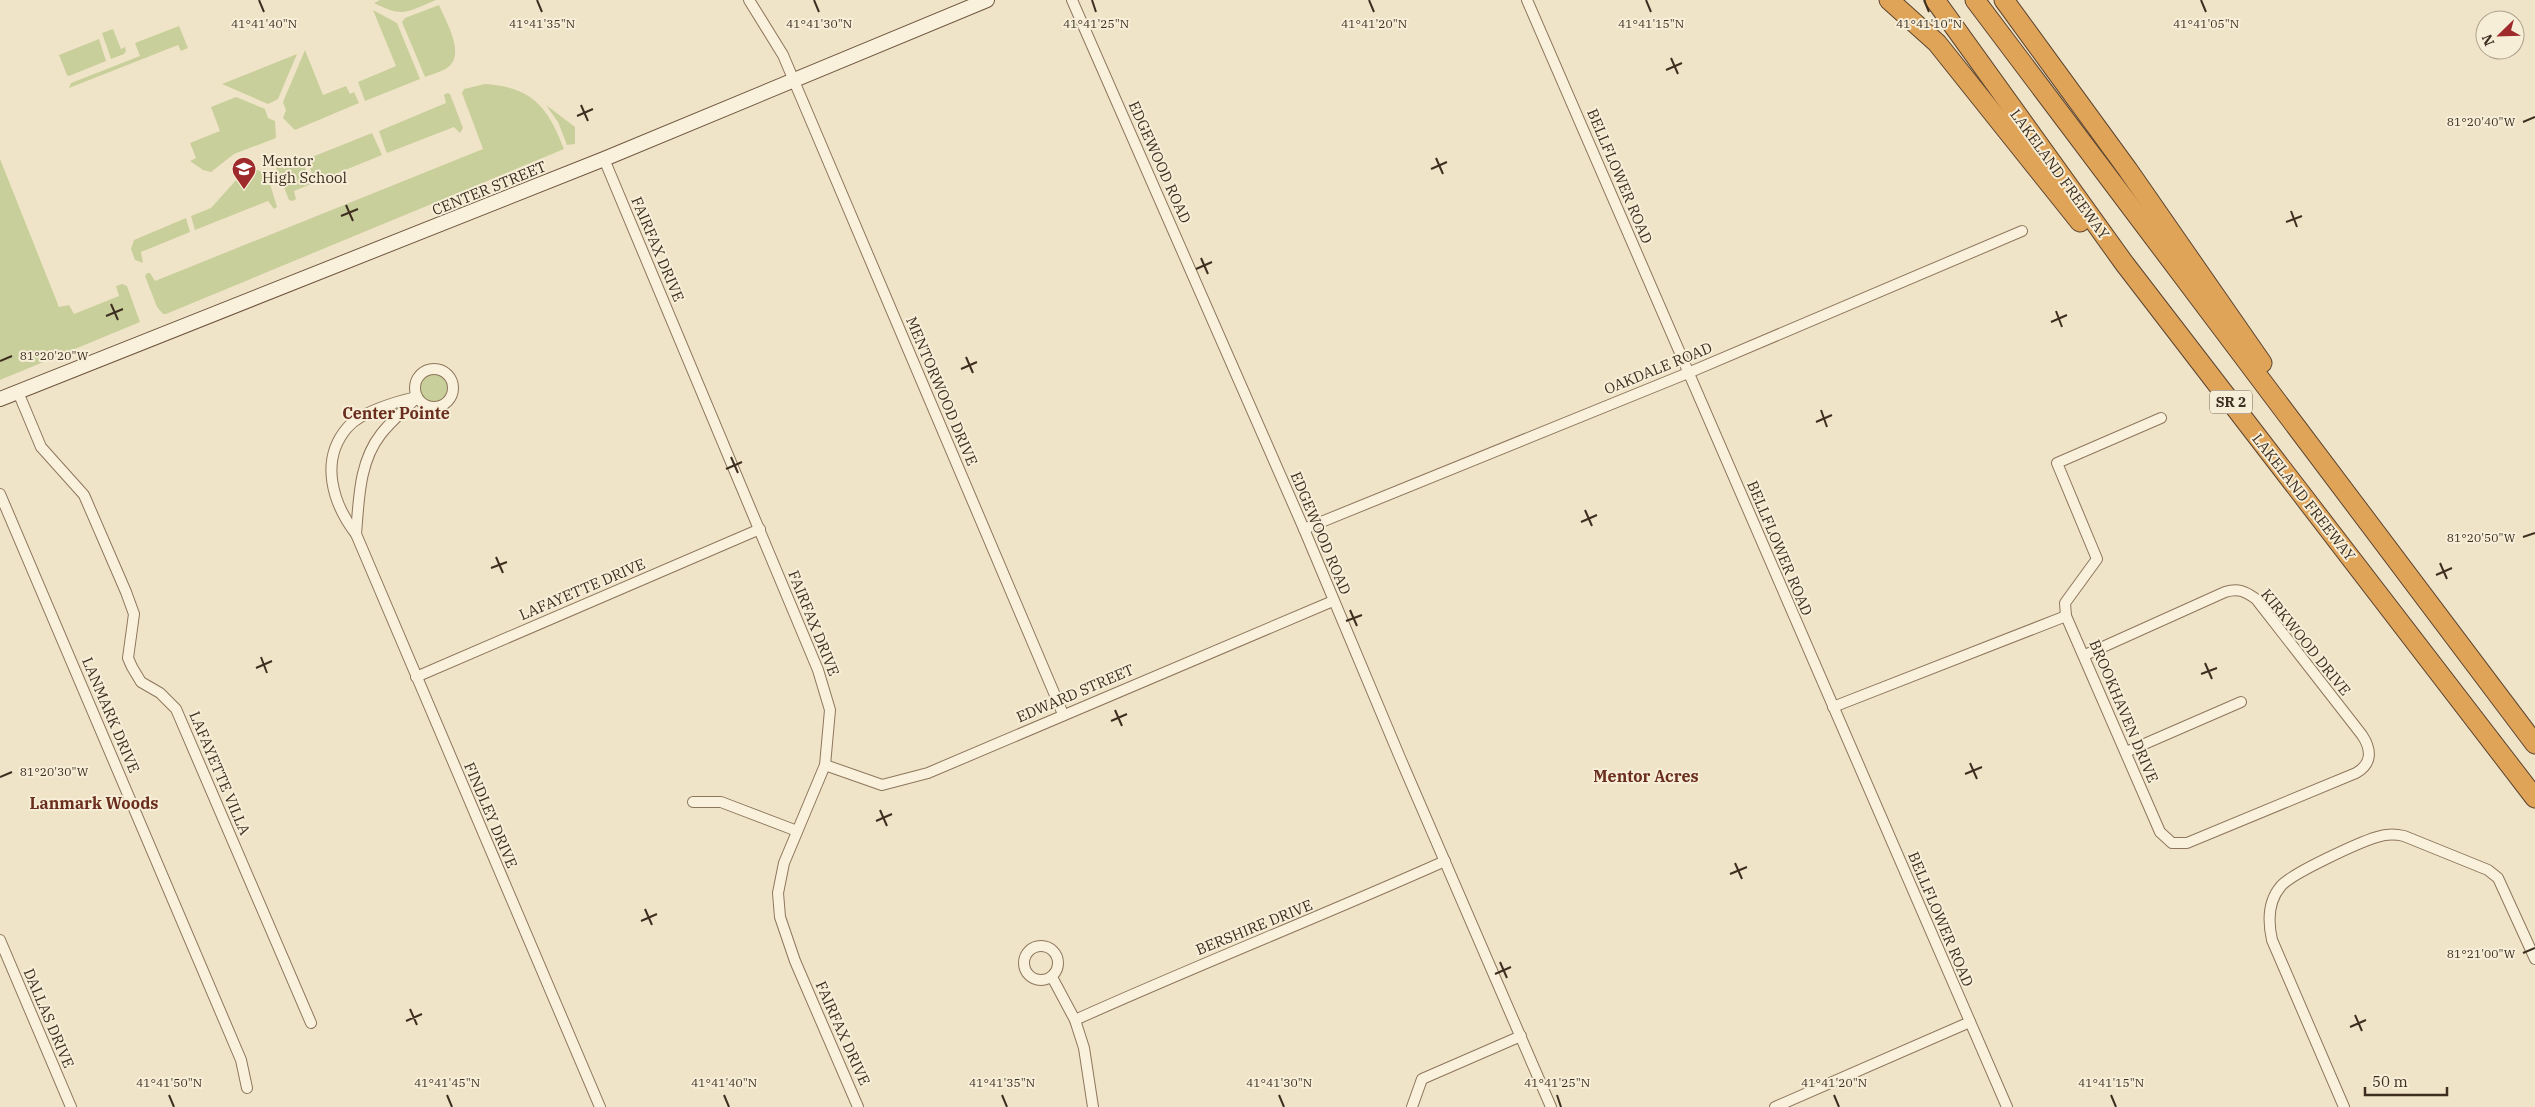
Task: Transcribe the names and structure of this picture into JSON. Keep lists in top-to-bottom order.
{
  "streets": {
    "highway": ["LAKELAND FREEWAY", "SR 2"],
    "main road": ["CENTER STREET"],
    "street": [
      "EDGEWOOD ROAD",
      "BELLFLOWER ROAD",
      "FAIRFAX DRIVE",
      "OAKDALE ROAD",
      "MENTORWOOD DRIVE",
      "LAFAYETTE DRIVE",
      "KIRKWOOD DRIVE",
      "EDWARD STREET",
      "BROOKHAVEN DRIVE",
      "LANMARK DRIVE",
      "LAFAYETTE VILLA",
      "FINDLEY DRIVE",
      "BERSHIRE DRIVE",
      "DALLAS DRIVE"
    ]
  },
  "crossings": [
    ["EDGEWOOD ROAD", "OAKDALE ROAD"],
    ["EDGEWOOD ROAD", "EDWARD STREET"],
    ["EDGEWOOD ROAD", "BERSHIRE DRIVE"],
    ["BELLFLOWER ROAD", "OAKDALE ROAD"],
    ["CENTER STREET", "FAIRFAX DRIVE"],
    ["CENTER STREET", "MENTORWOOD DRIVE"],
    ["CENTER STREET", "LAFAYETTE VILLA"],
    ["FAIRFAX DRIVE", "LAFAYETTE DRIVE"],
    ["FAIRFAX DRIVE", "EDWARD STREET"],
    ["MENTORWOOD DRIVE", "EDWARD STREET"],
    ["LAFAYETTE DRIVE", "FINDLEY DRIVE"],
    ["KIRKWOOD DRIVE", "BROOKHAVEN DRIVE"]
  ],
  "districts": ["Center Pointe", "Mentor Acres", "Lanmark Woods"],
  "places": {
    "school or university": ["Mentor High School"]
  },
  "scale_bar": "50 m",
  "north": "bottom left",
  "coordinates": [
    "41°41'40\"N",
    "41°41'35\"N",
    "41°41'30\"N",
    "41°41'25\"N",
    "41°41'20\"N",
    "41°41'15\"N",
    "41°41'10\"N",
    "41°41'05\"N",
    "81°20'40\"W",
    "81°20'20\"W",
    "81°20'50\"W",
    "81°20'30\"W",
    "81°21'00\"W",
    "41°41'50\"N",
    "41°41'45\"N"
  ]
}
